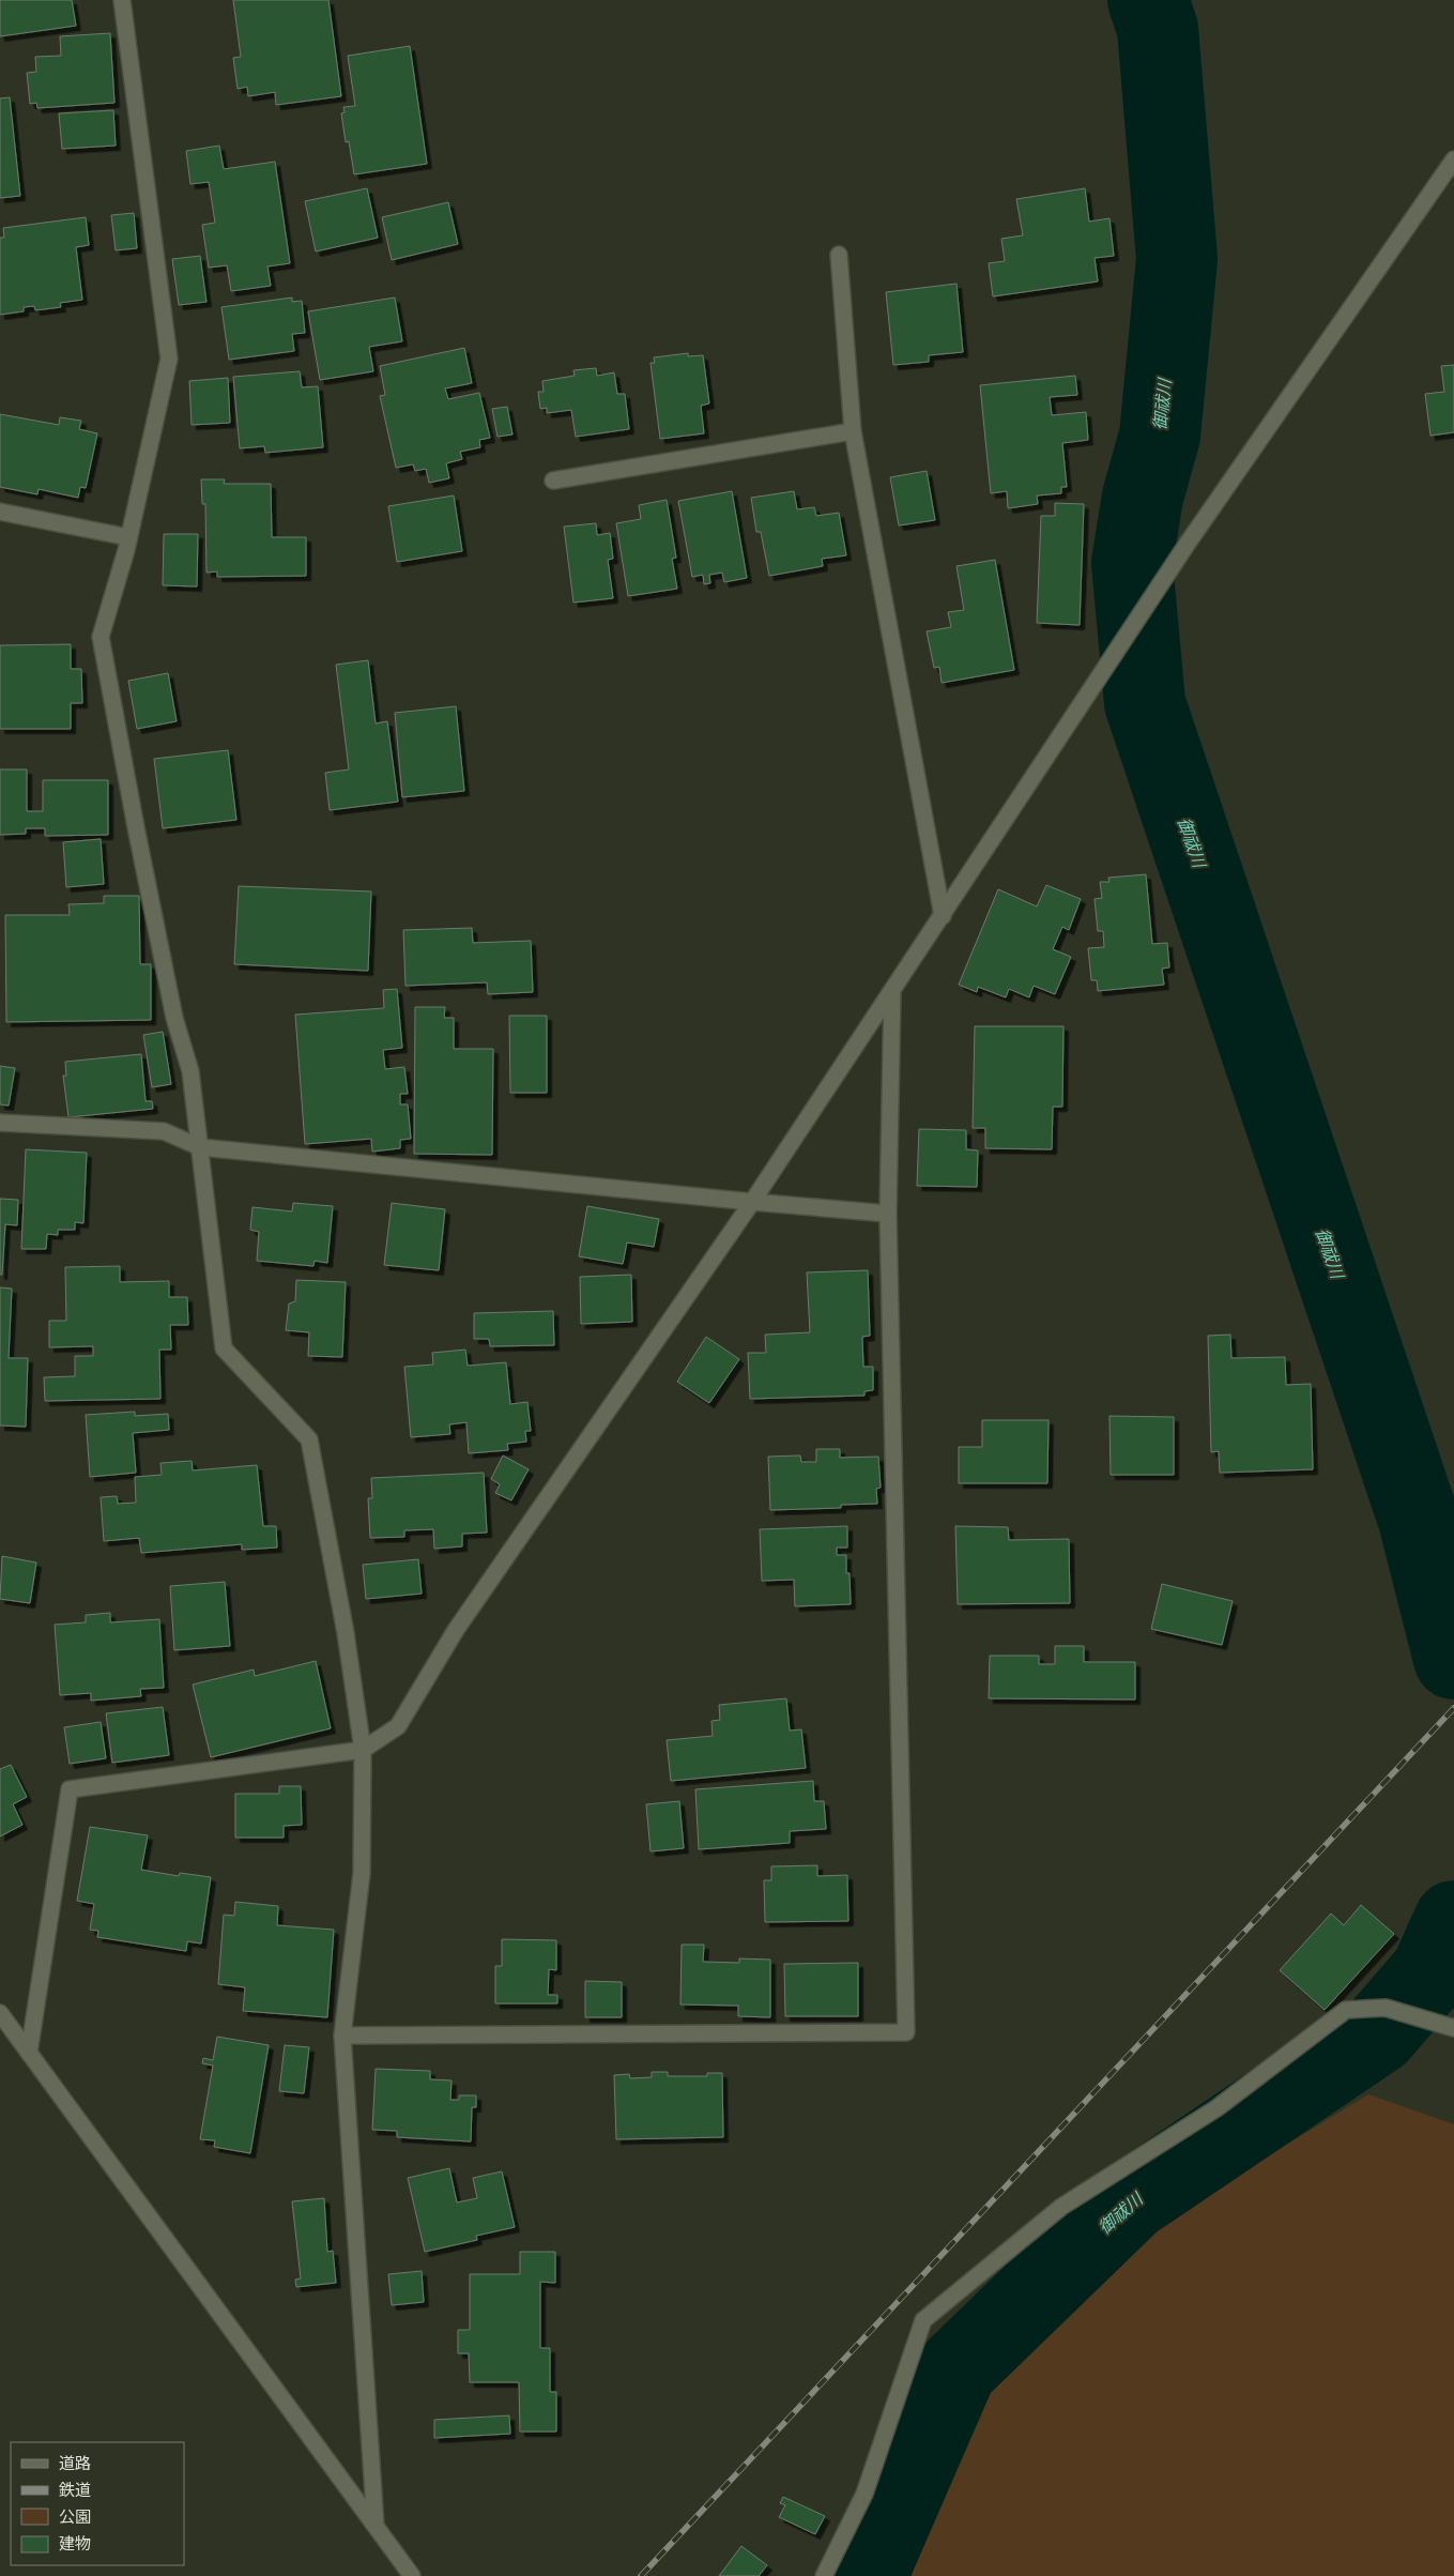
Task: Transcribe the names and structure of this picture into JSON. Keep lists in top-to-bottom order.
{
  "water": ["御祓川"],
  "legend": [
    "道路",
    "鉄道",
    "公園",
    "建物"
  ]
}
